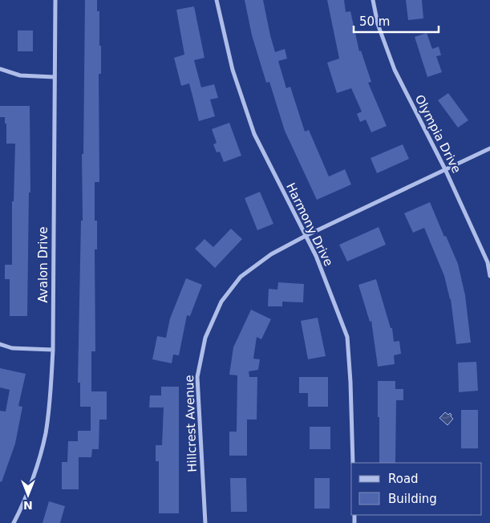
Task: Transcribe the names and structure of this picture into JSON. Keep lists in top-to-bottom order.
{
  "streets": {
    "street": [
      "Olympia Drive",
      "Harmony Drive",
      "Avalon Drive",
      "Hillcrest Avenue"
    ]
  },
  "crossings": [
    ["Olympia Drive", "Hillcrest Avenue"],
    ["Harmony Drive", "Hillcrest Avenue"]
  ],
  "legend": ["Road", "Building"],
  "scale_bar": "50 m",
  "north": "bottom"
}
